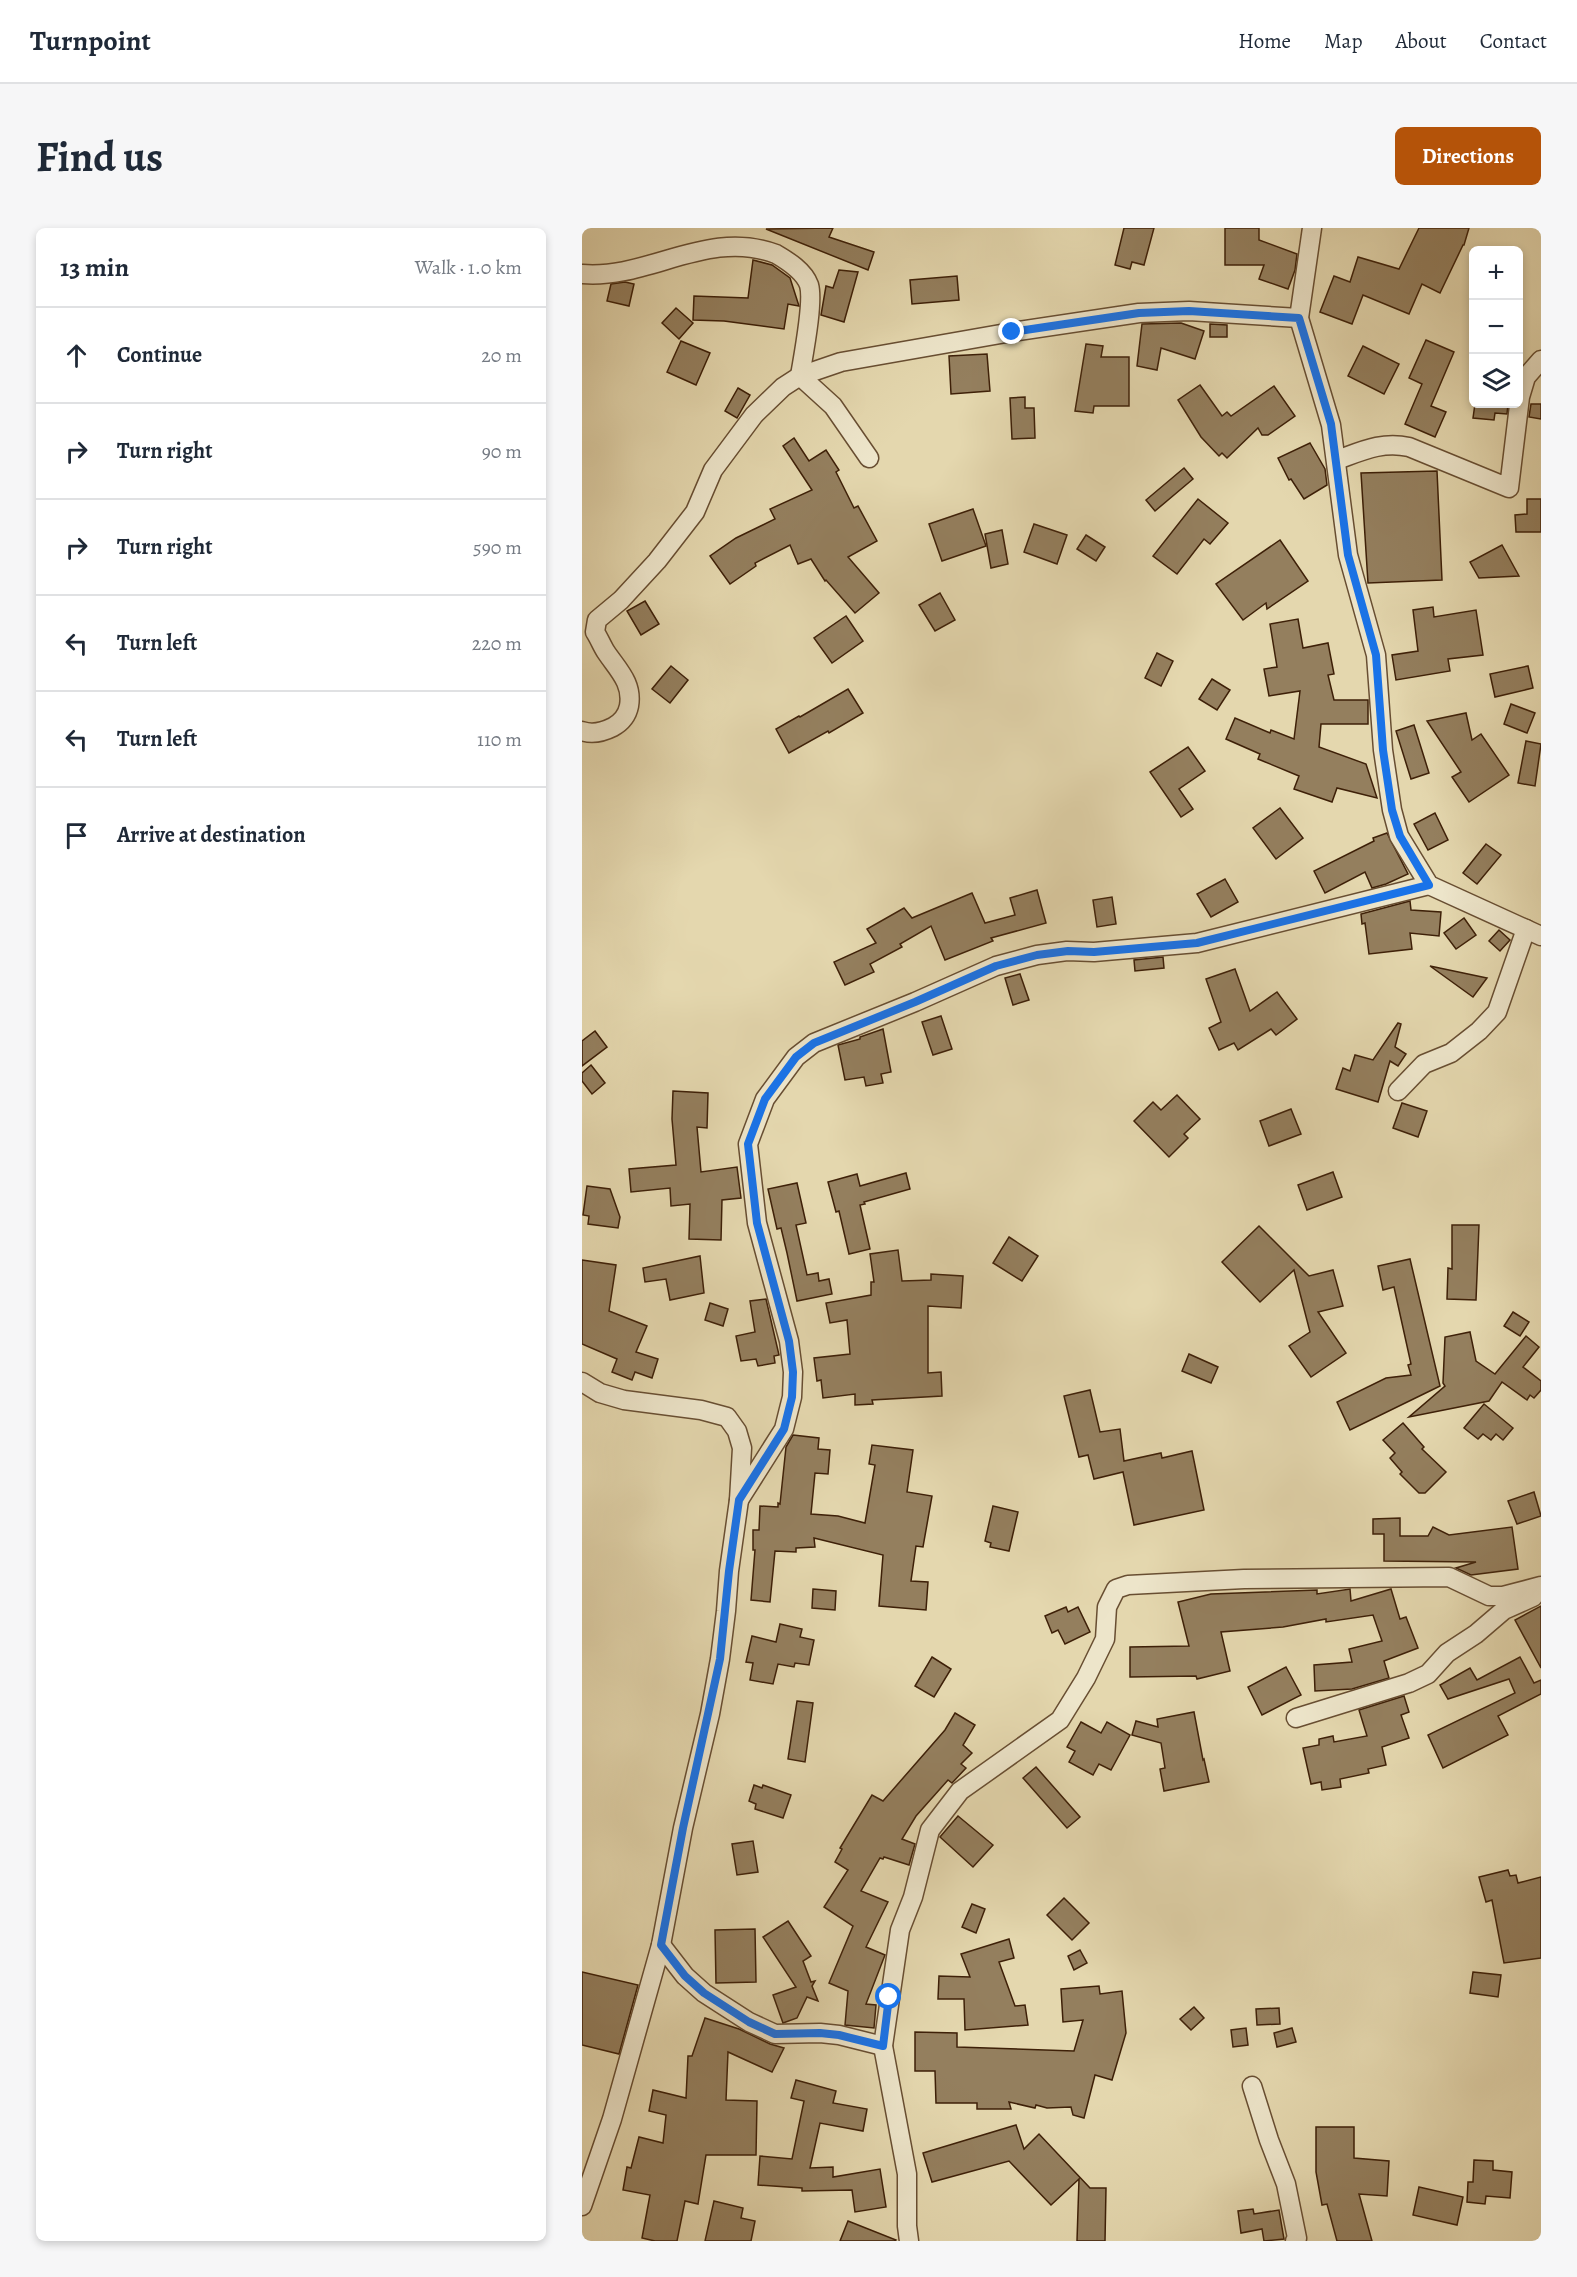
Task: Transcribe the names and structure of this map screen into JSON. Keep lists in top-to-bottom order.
{
  "page": {
    "header": "Turnpoint",
    "nav": [
      "Home",
      "Map",
      "About",
      "Contact"
    ],
    "buttons": "Directions",
    "title": "Find us",
    "heading": ["13 min", "Walk · 1.0 km"],
    "map_buttons": ["+", "−"],
    "list": [
      ["Continue", "20 m"],
      ["Turn right", "90 m"],
      ["Turn right", "590 m"],
      ["Turn left", "220 m"],
      ["Turn left", "110 m"],
      "Arrive at destination"
    ]
  }
}
